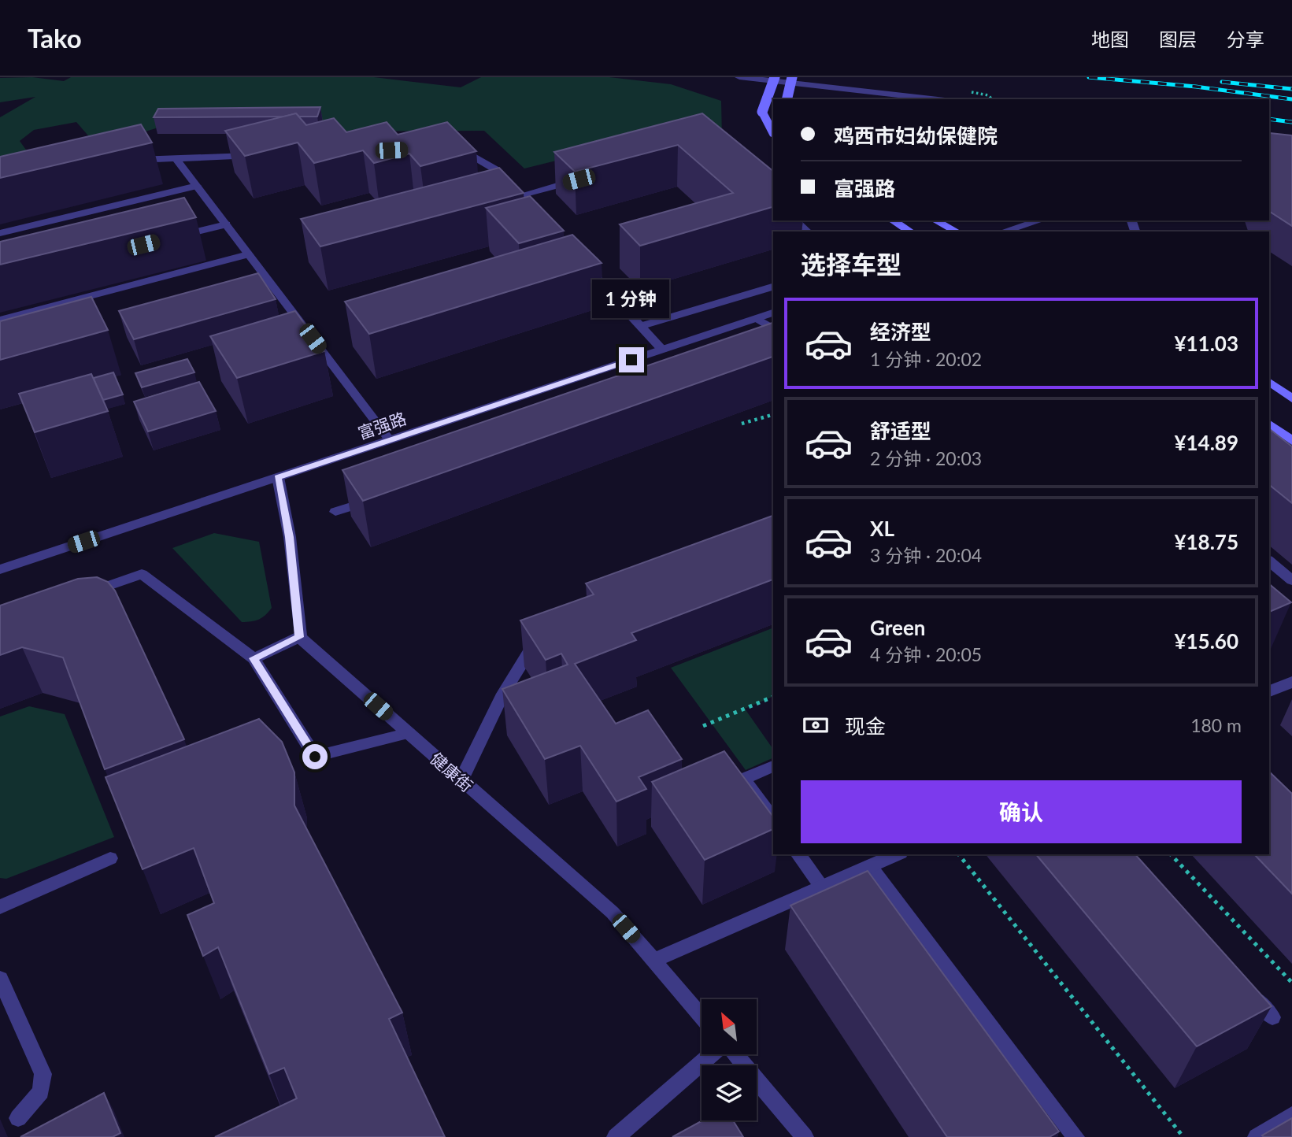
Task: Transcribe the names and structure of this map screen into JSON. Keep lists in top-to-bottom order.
{
  "streets": {
    "street": ["富强路", "健康街"]
  },
  "north": "top left",
  "page": {
    "header": "Tako",
    "nav": ["地图", "图层", "分享"],
    "banner": ["鸡西市妇幼保健院", "富强路"],
    "heading": "选择车型",
    "bubble": "1 分钟",
    "list": [
      {
        "name": "经济型",
        "note": "1 分钟 · 20:02",
        "value": "¥11.03"
      },
      {
        "name": "舒适型",
        "note": "2 分钟 · 20:03",
        "value": "¥14.89"
      },
      {
        "name": "XL",
        "note": "3 分钟 · 20:04",
        "value": "¥18.75"
      },
      {
        "name": "Green",
        "note": "4 分钟 · 20:05",
        "value": "¥15.60"
      }
    ],
    "pay": ["现金", "180 m"],
    "buttons": "确认"
  }
}
